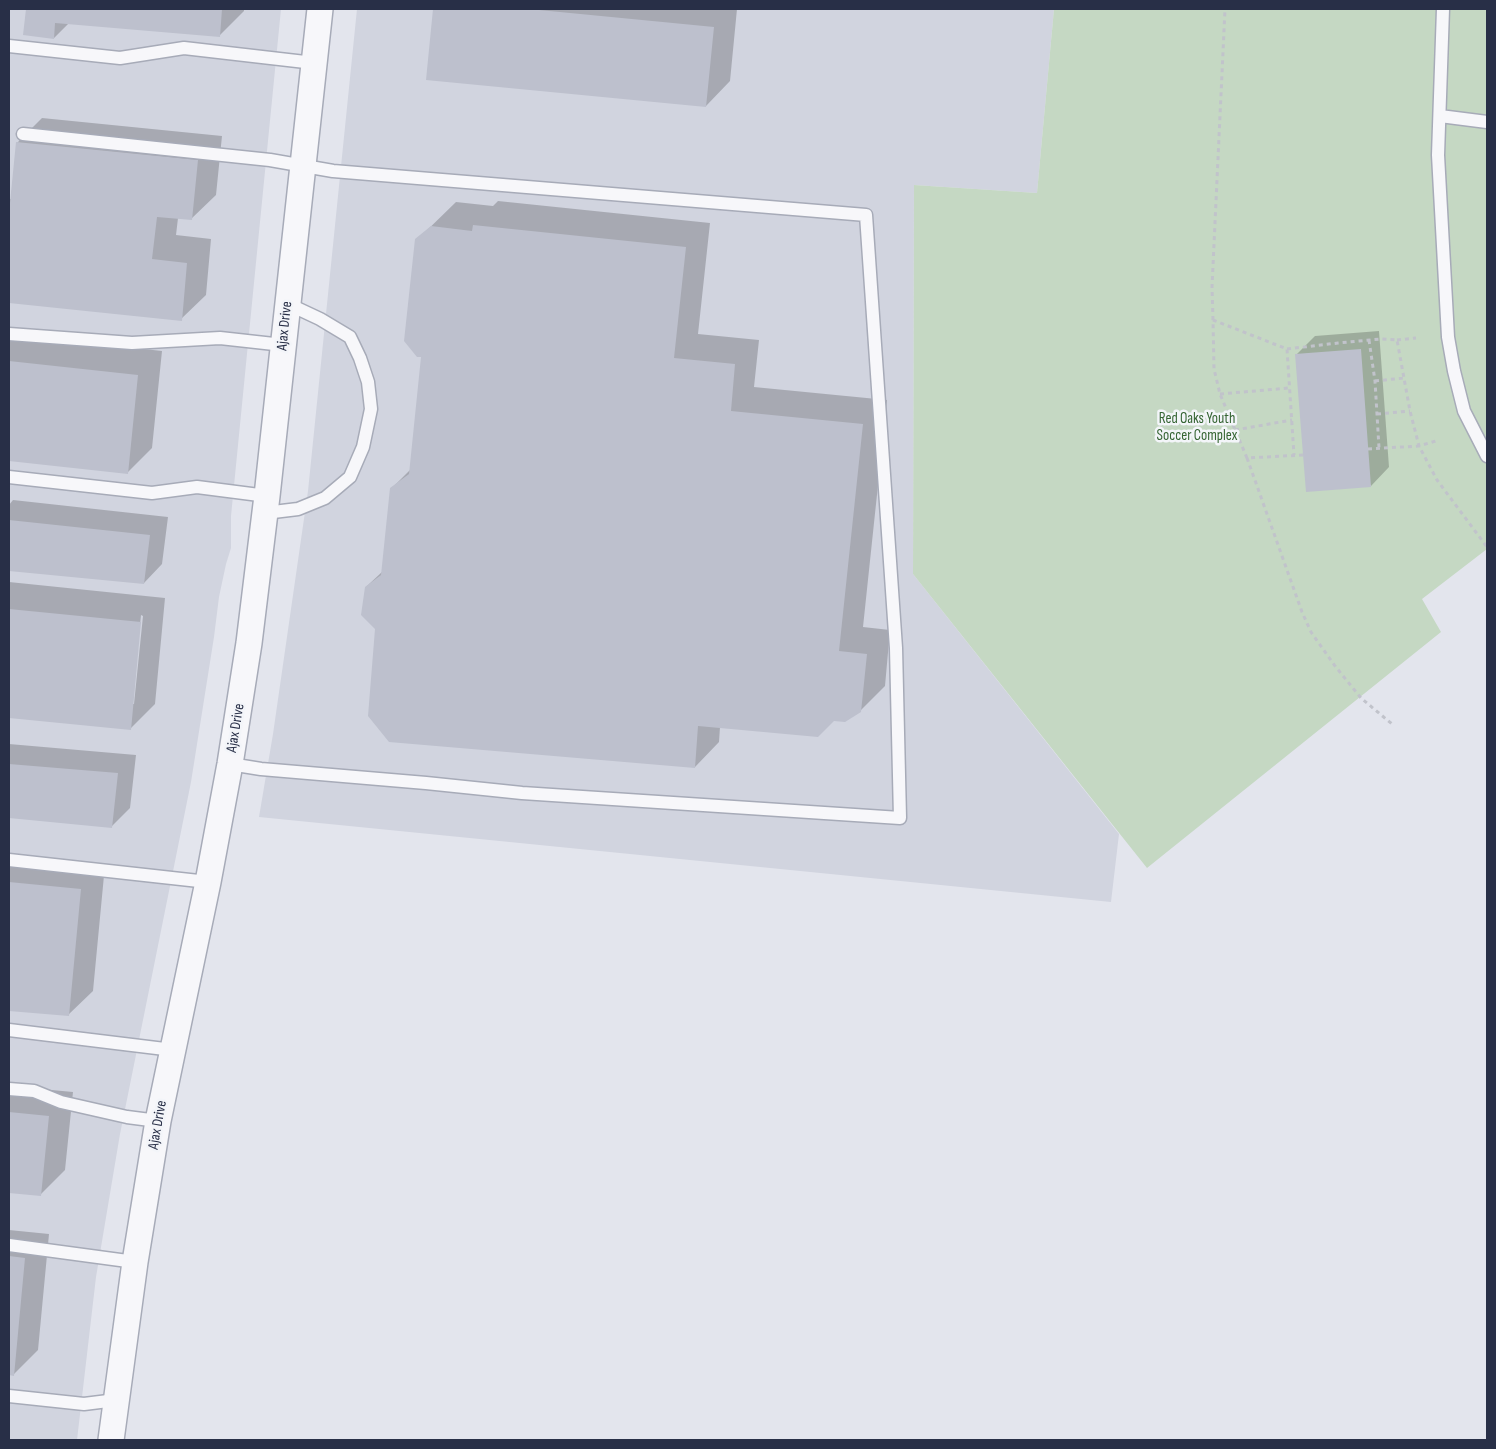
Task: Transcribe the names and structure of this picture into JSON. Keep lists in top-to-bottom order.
{
  "streets": {
    "street": ["Ajax Drive"]
  },
  "parks": ["Red Oaks Youth Soccer Complex"]
}
